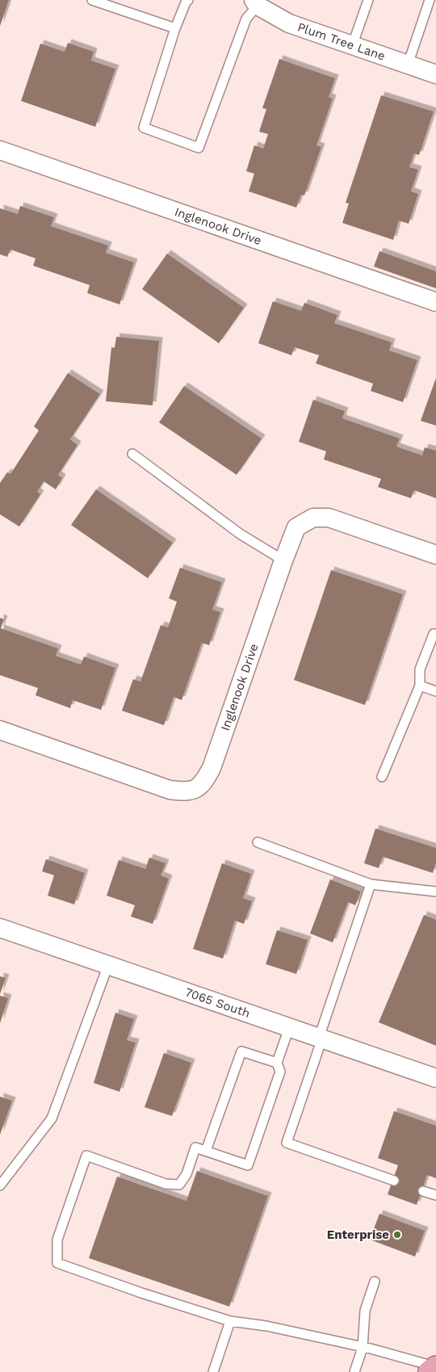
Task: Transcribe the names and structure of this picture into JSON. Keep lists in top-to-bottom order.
{
  "streets": {
    "street": ["Plum Tree Lane", "Inglenook Drive", "7065 South"]
  },
  "places": ["Enterprise"]
}
